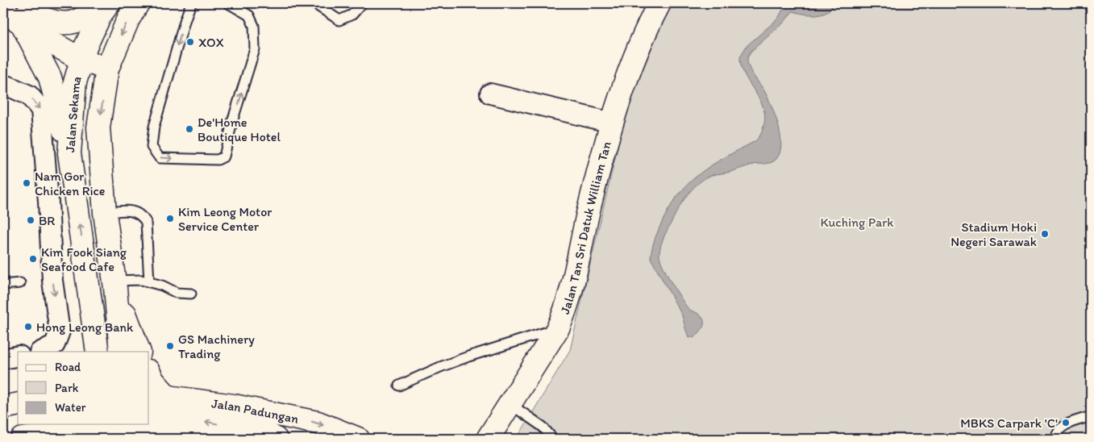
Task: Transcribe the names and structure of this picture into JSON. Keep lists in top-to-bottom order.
{
  "streets": {
    "main road": ["Jalan Sekama", "Jalan Tan Sri Datuk William Tan", "Jalan Padungan"]
  },
  "parks": ["Kuching Park"],
  "places": [
    "XOX",
    "De'Home Boutique Hotel",
    "Nam Gor Chicken Rice",
    "Kim Leong Motor Service Center",
    "BR",
    "Stadium Hoki Negeri Sarawak",
    "Kim Fook Siang Seafood Cafe",
    "Hong Leong Bank",
    "GS Machinery Trading",
    "MBKS Carpark 'C'"
  ],
  "legend": ["Road", "Park", "Water"]
}
